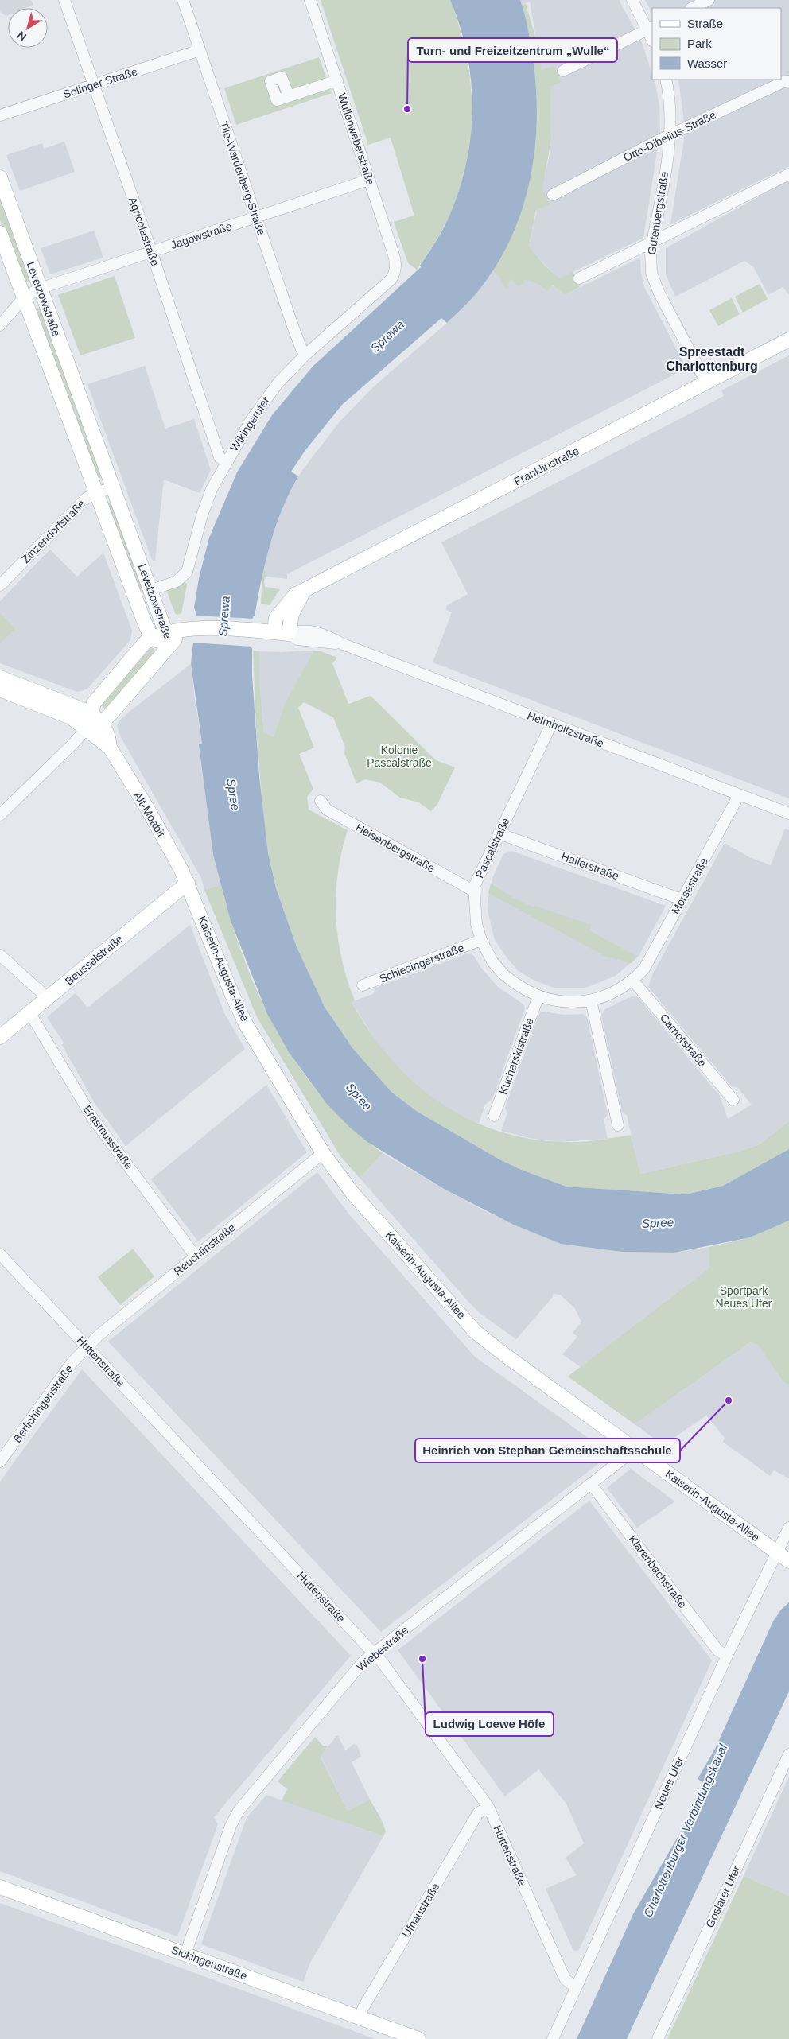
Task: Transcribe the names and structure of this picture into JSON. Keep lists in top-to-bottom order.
{
  "streets": {
    "main road": [
      "Levetzowstraße",
      "Franklinstraße",
      "Helmholtzstraße",
      "Alt-Moabit",
      "Beusselstraße",
      "Kaiserin-Augusta-Allee",
      "Sickingenstraße"
    ],
    "street": [
      "Solinger Straße",
      "Otto-Dibelius-Straße",
      "Wullenweberstraße",
      "Tile-Wardenberg-Straße",
      "Gutenbergstraße",
      "Agricolastraße",
      "Jagowstraße",
      "Wikingerufer",
      "Zinzendorfstraße",
      "Heisenbergstraße",
      "Pascalstraße",
      "Hallerstraße",
      "Morsestraße",
      "Schlesingerstraße",
      "Carnotstraße",
      "Kucharskistraße",
      "Erasmusstraße",
      "Reuchlinstraße",
      "Huttenstraße",
      "Berlichingenstraße",
      "Klarenbachstraße",
      "Wiebestraße",
      "Neues Ufer",
      "Goslarer Ufer",
      "Ufnaustraße"
    ]
  },
  "crossings": [
    ["Solinger Straße", "Tile-Wardenberg-Straße"],
    ["Solinger Straße", "Agricolastraße"],
    ["Otto-Dibelius-Straße", "Gutenbergstraße"],
    ["Wullenweberstraße", "Jagowstraße"],
    ["Wullenweberstraße", "Wikingerufer"],
    ["Tile-Wardenberg-Straße", "Jagowstraße"],
    ["Tile-Wardenberg-Straße", "Wikingerufer"],
    ["Gutenbergstraße", "Franklinstraße"],
    ["Agricolastraße", "Jagowstraße"],
    ["Agricolastraße", "Wikingerufer"],
    ["Jagowstraße", "Levetzowstraße"],
    ["Levetzowstraße", "Wikingerufer"],
    ["Levetzowstraße", "Zinzendorfstraße"],
    ["Levetzowstraße", "Helmholtzstraße"],
    ["Franklinstraße", "Helmholtzstraße"],
    ["Helmholtzstraße", "Pascalstraße"],
    ["Helmholtzstraße", "Morsestraße"],
    ["Alt-Moabit", "Beusselstraße"],
    ["Alt-Moabit", "Kaiserin-Augusta-Allee"],
    ["Heisenbergstraße", "Pascalstraße"],
    ["Pascalstraße", "Hallerstraße"],
    ["Pascalstraße", "Morsestraße"],
    ["Pascalstraße", "Schlesingerstraße"],
    ["Pascalstraße", "Carnotstraße"],
    ["Pascalstraße", "Kucharskistraße"],
    ["Hallerstraße", "Morsestraße"],
    ["Morsestraße", "Carnotstraße"],
    ["Beusselstraße", "Kaiserin-Augusta-Allee"],
    ["Beusselstraße", "Erasmusstraße"],
    ["Kaiserin-Augusta-Allee", "Reuchlinstraße"],
    ["Kaiserin-Augusta-Allee", "Wiebestraße"],
    ["Kaiserin-Augusta-Allee", "Neues Ufer"],
    ["Erasmusstraße", "Reuchlinstraße"],
    ["Reuchlinstraße", "Huttenstraße"],
    ["Reuchlinstraße", "Berlichingenstraße"],
    ["Huttenstraße", "Berlichingenstraße"],
    ["Huttenstraße", "Wiebestraße"],
    ["Huttenstraße", "Neues Ufer"],
    ["Huttenstraße", "Ufnaustraße"],
    ["Klarenbachstraße", "Wiebestraße"],
    ["Klarenbachstraße", "Neues Ufer"],
    ["Wiebestraße", "Sickingenstraße"],
    ["Ufnaustraße", "Sickingenstraße"]
  ],
  "districts": ["Spreestadt Charlottenburg"],
  "water": ["Sprewa", "Spree", "Charlottenburger Verbindungskanal"],
  "parks": ["Kolonie Pascalstraße", "Sportpark Neues Ufer"],
  "places": ["Turn- und Freizeitzentrum „Wulle“", "Heinrich von Stephan Gemeinschaftsschule", "Ludwig Loewe Höfe"],
  "legend": ["Straße", "Park", "Wasser"],
  "north": "bottom left"
}
